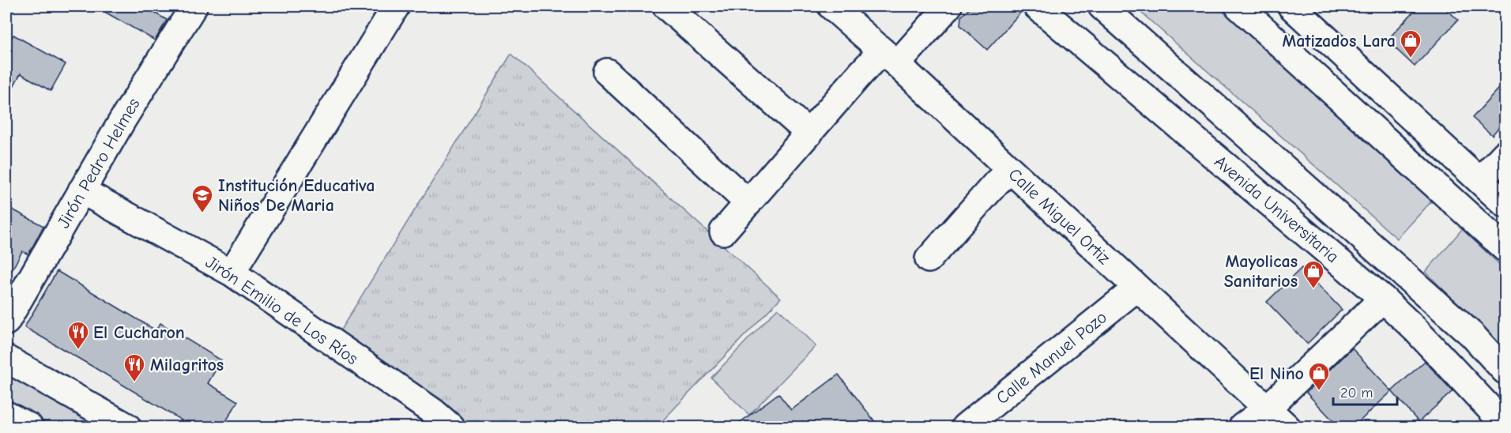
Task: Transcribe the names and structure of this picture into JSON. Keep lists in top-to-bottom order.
{
  "streets": {
    "street": [
      "Jirón Pedro Helmes",
      "Avenida Universitaria",
      "Calle Miguel Ortiz",
      "Jirón Emilio de Los Ríos",
      "Calle Manuel Pozo"
    ]
  },
  "crossings": [
    ["Jirón Pedro Helmes", "Jirón Emilio de Los Ríos"],
    ["Calle Miguel Ortiz", "Calle Manuel Pozo"]
  ],
  "places": {
    "shop": ["Matizados Lara", "Mayolicas Sanitarios", "El Nino"],
    "school or university": ["Institución Educativa Niños De Maria"],
    "restaurant": ["El Cucharon", "Milagritos"]
  },
  "scale_bar": "20 m"
}
